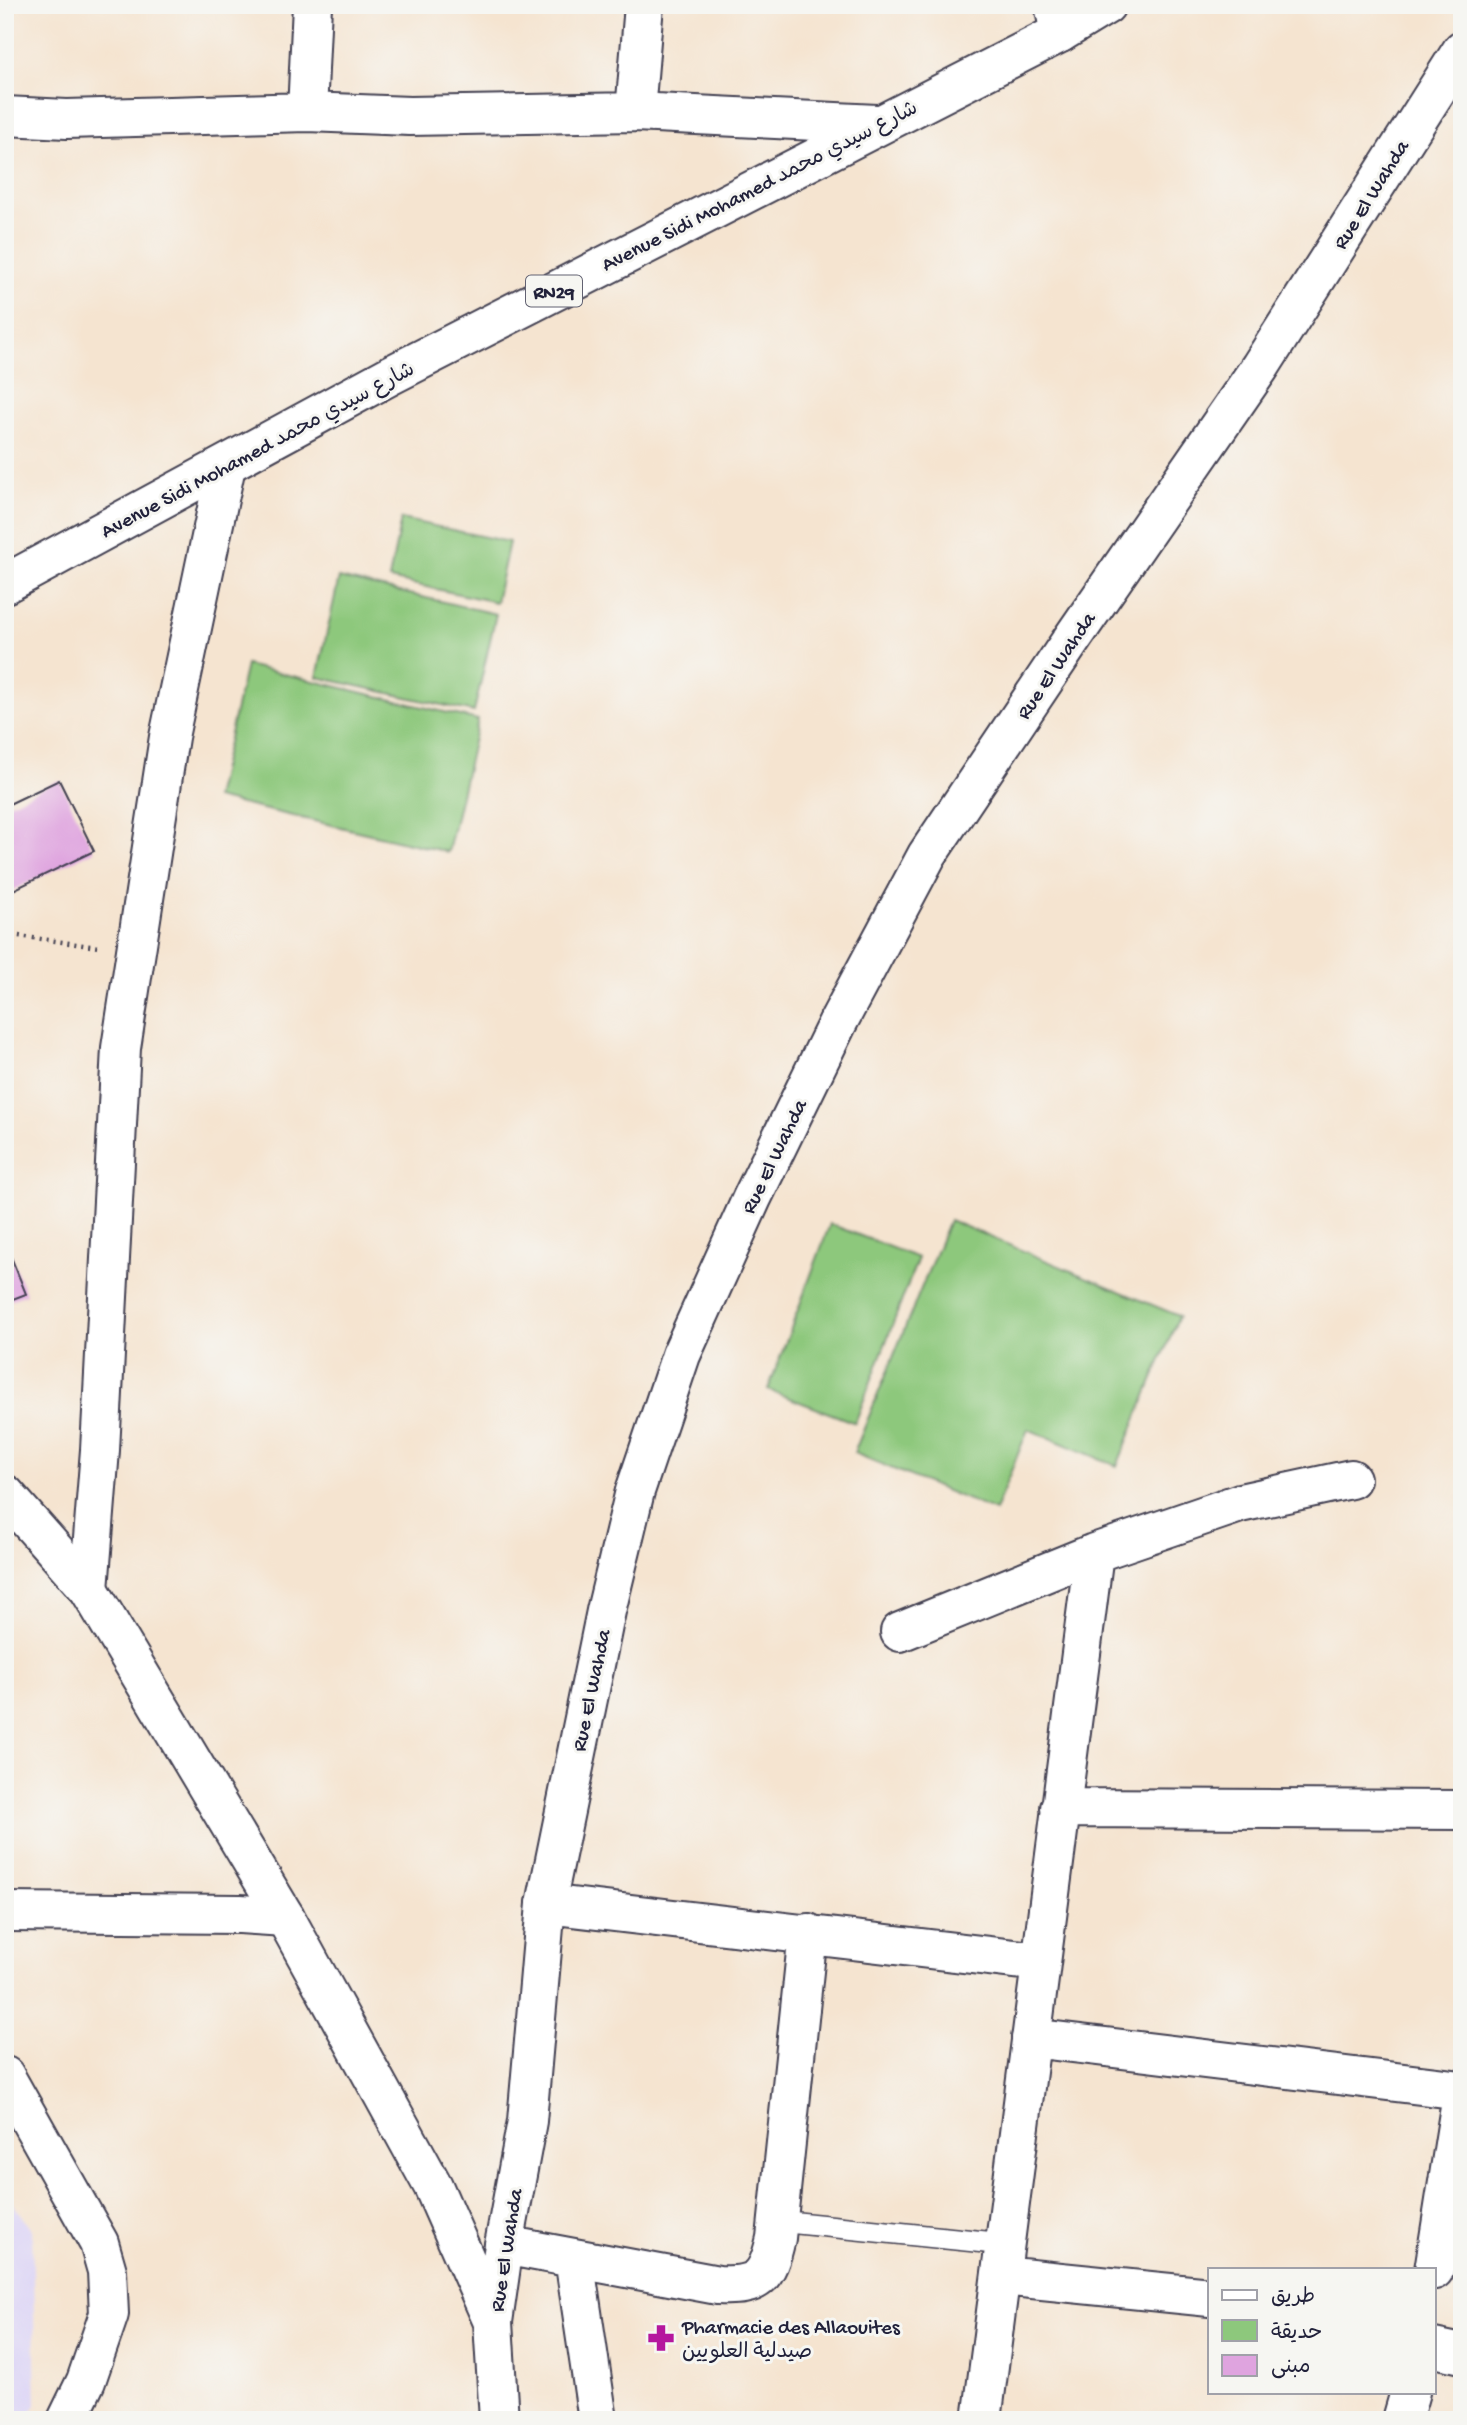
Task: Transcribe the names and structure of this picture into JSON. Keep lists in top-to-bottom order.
{
  "streets": {
    "street": ["Avenue Sidi Mohamed شارع سيدي محمد", "Rue El Wahda", "RN29"]
  },
  "places": {
    "pharmacy": ["Pharmacie des Allaouites صيدلية العلويين"]
  },
  "legend": ["طريق", "حديقة", "مبنى"]
}
